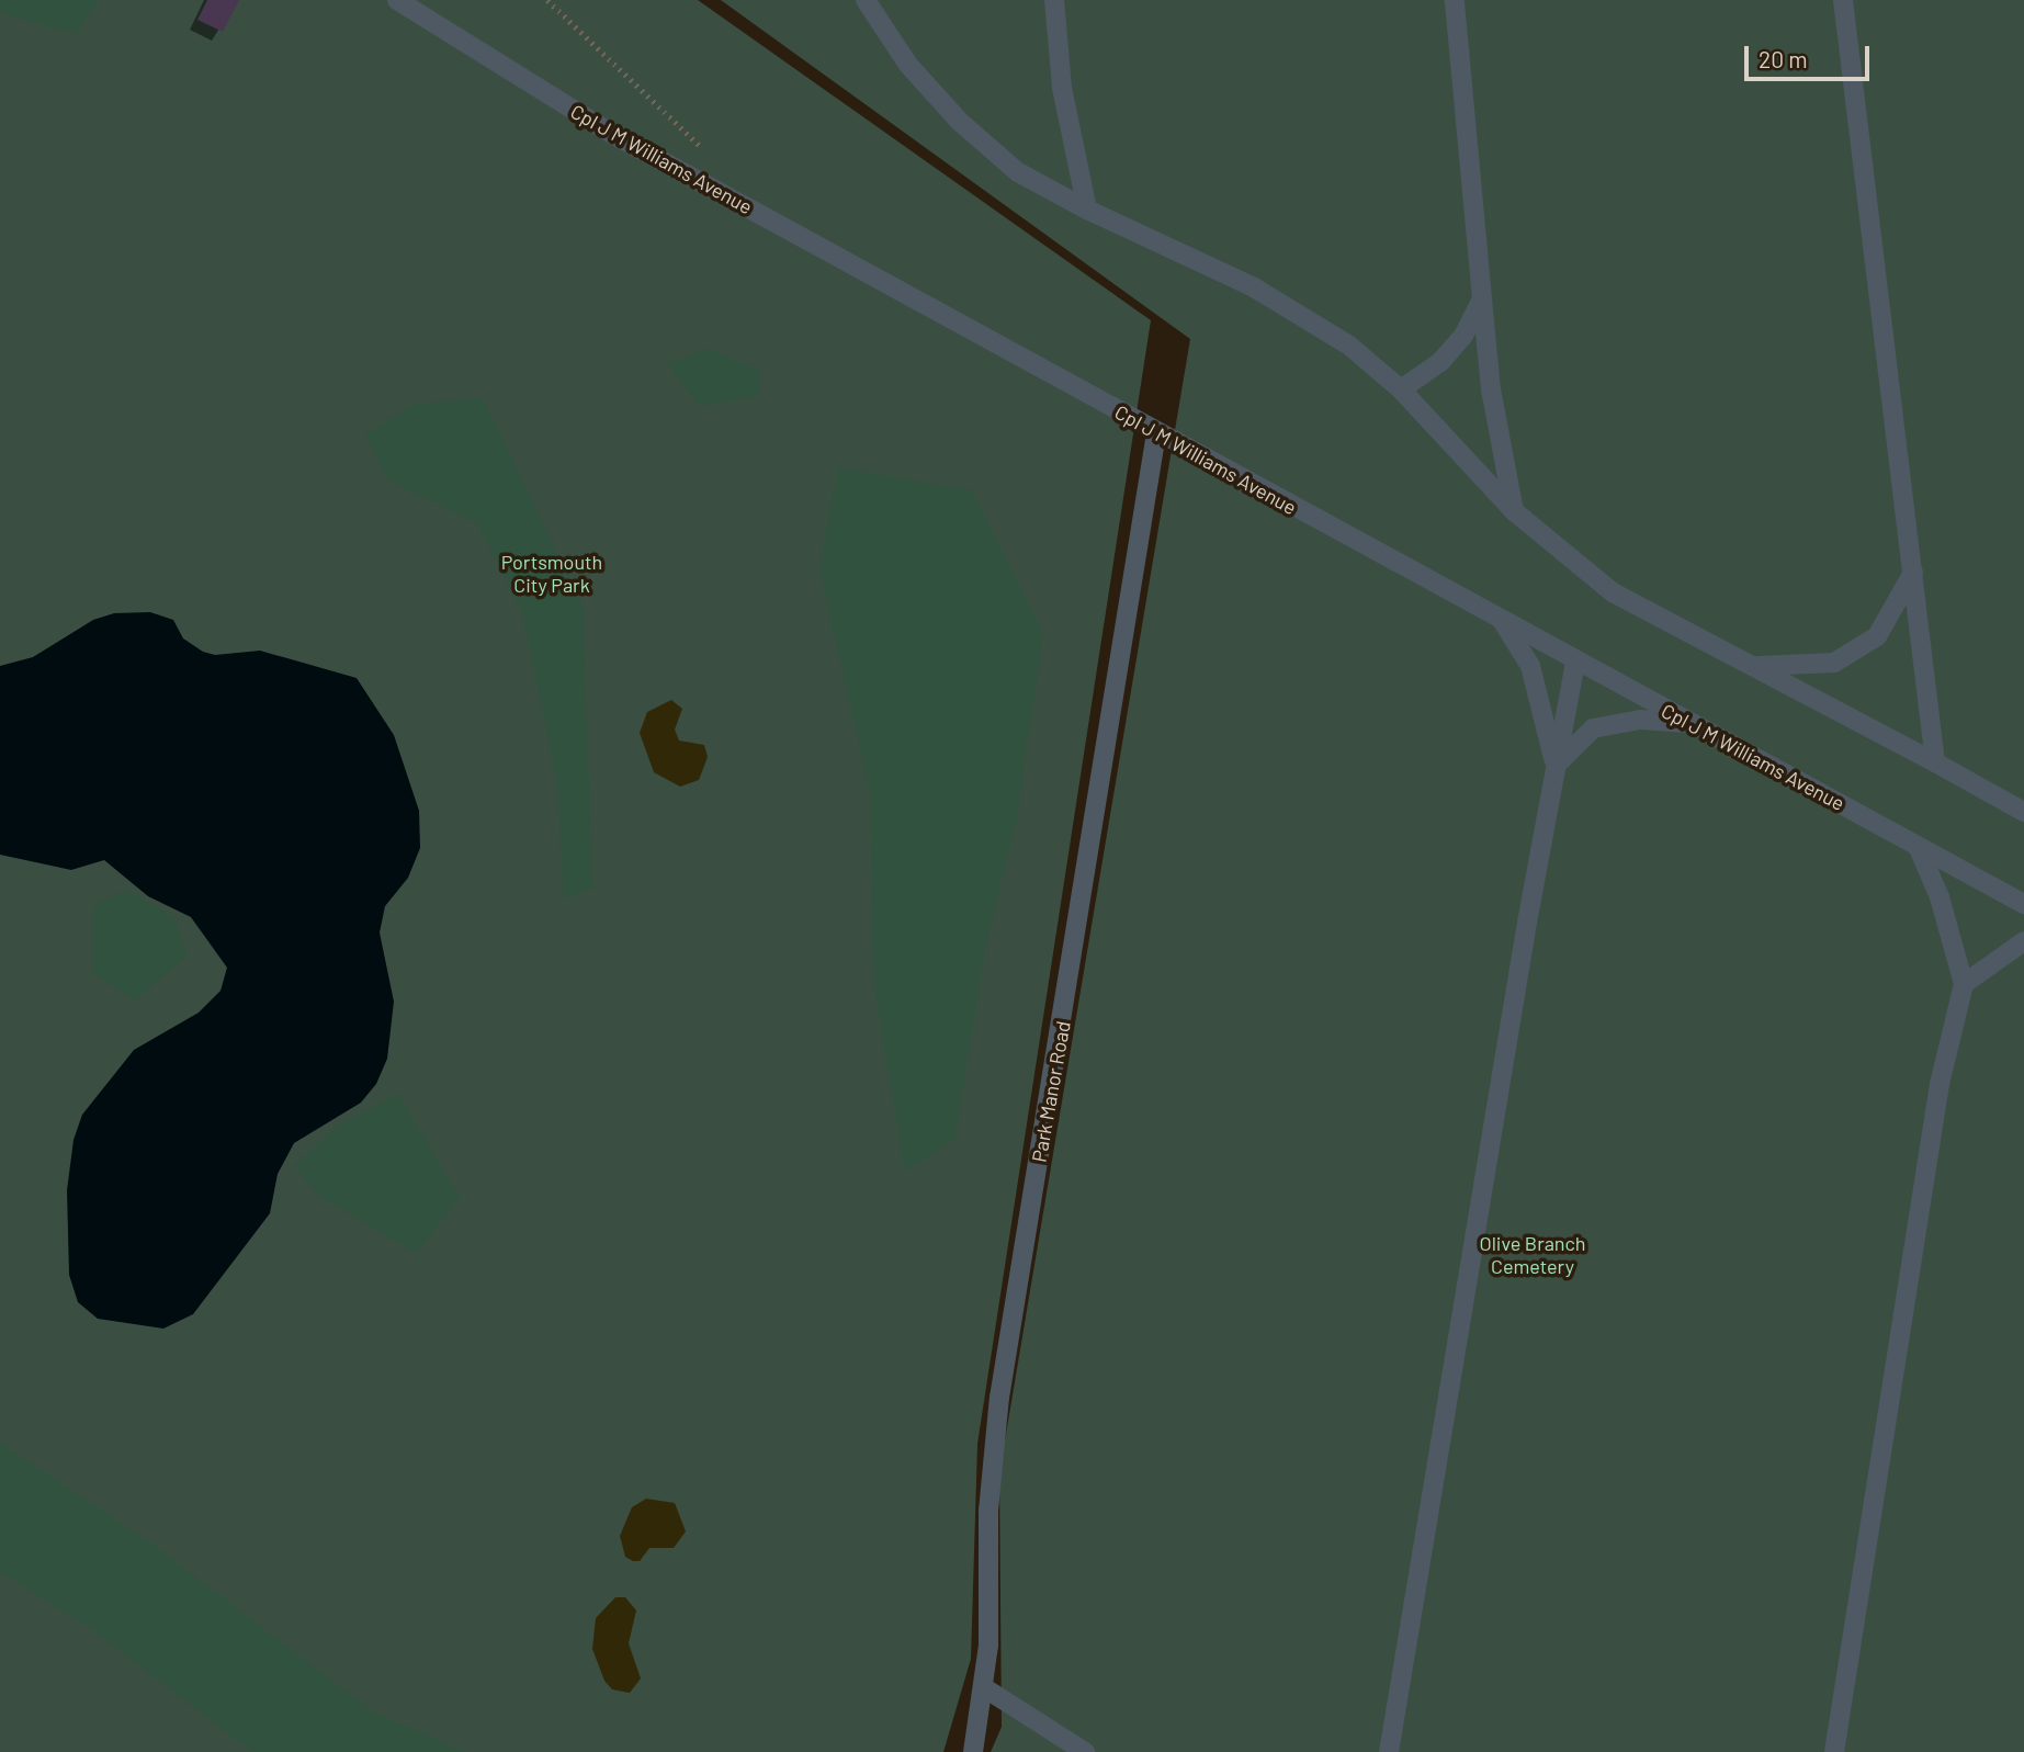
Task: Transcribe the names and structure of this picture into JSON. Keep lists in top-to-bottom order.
{
  "streets": {
    "street": ["Cpl J M Williams Avenue", "Park Manor Road"]
  },
  "crossings": [
    ["Cpl J M Williams Avenue", "Park Manor Road"]
  ],
  "parks": ["Portsmouth City Park", "Olive Branch Cemetery"],
  "scale_bar": "20 m"
}
